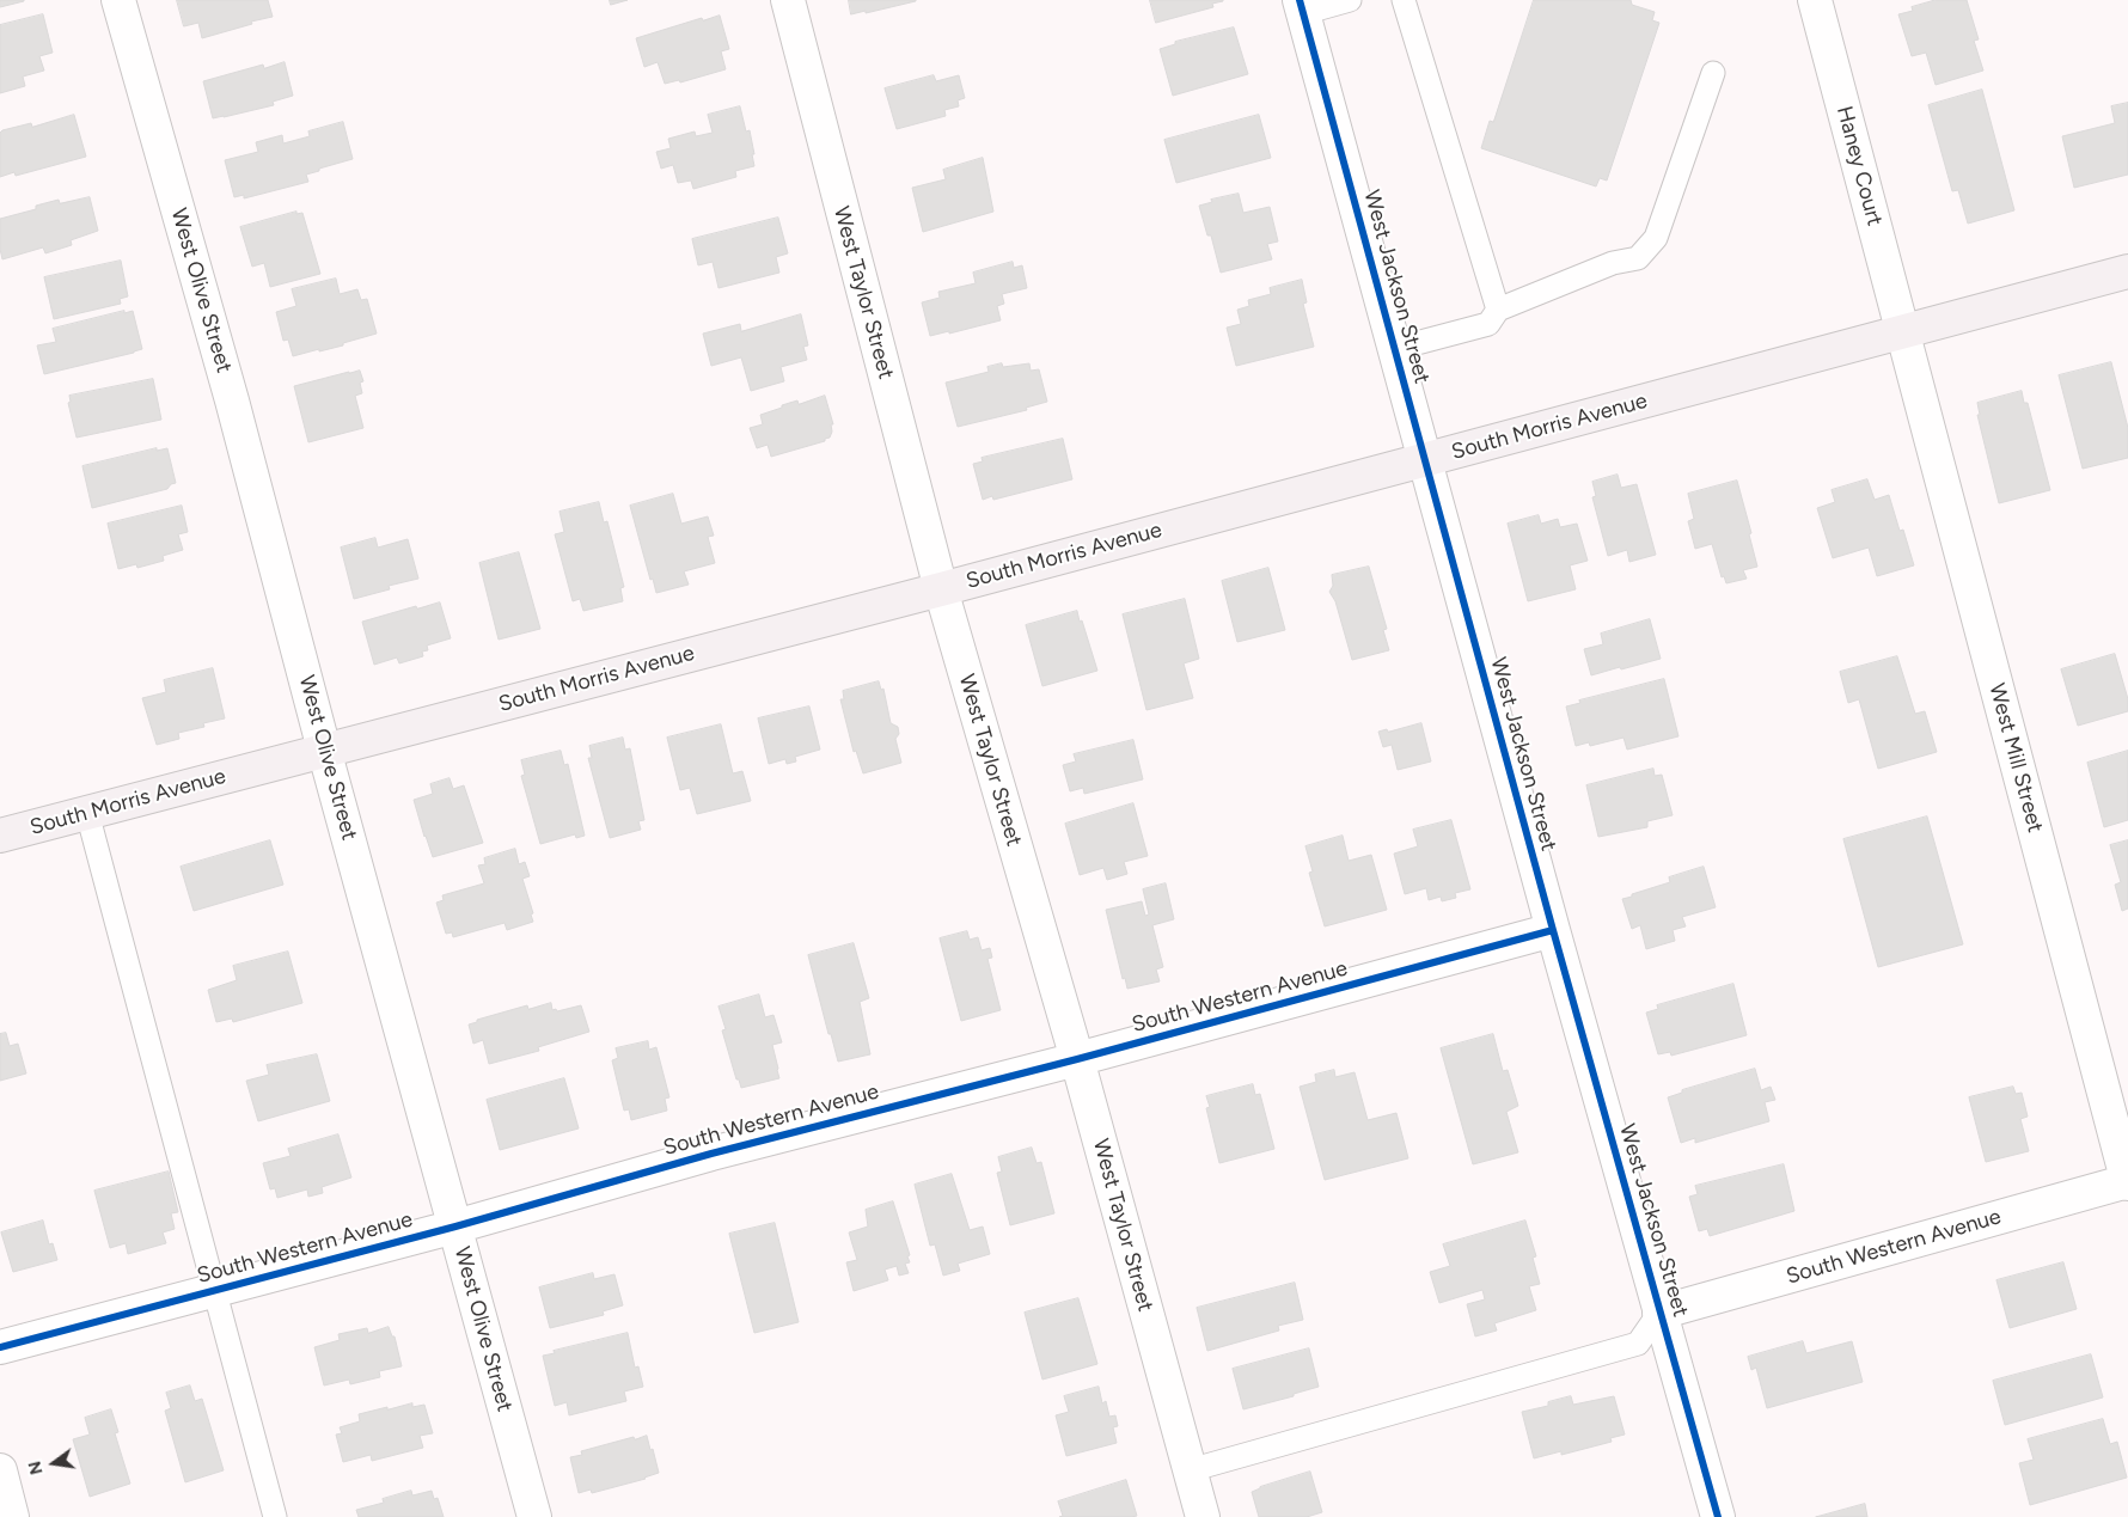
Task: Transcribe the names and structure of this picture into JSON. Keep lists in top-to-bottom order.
{
  "streets": {
    "main road": ["South Morris Avenue"],
    "street": [
      "Haney Court",
      "West Jackson Street",
      "West Olive Street",
      "West Taylor Street",
      "West Mill Street",
      "South Western Avenue"
    ]
  },
  "crossings": [
    ["Haney Court", "South Morris Avenue"],
    ["Haney Court", "West Mill Street"],
    ["West Jackson Street", "South Morris Avenue"],
    ["West Jackson Street", "South Western Avenue"],
    ["West Olive Street", "South Morris Avenue"],
    ["West Olive Street", "South Western Avenue"],
    ["West Taylor Street", "South Morris Avenue"],
    ["West Taylor Street", "South Western Avenue"],
    ["South Morris Avenue", "West Mill Street"],
    ["West Mill Street", "South Western Avenue"]
  ],
  "north": "left"
}
